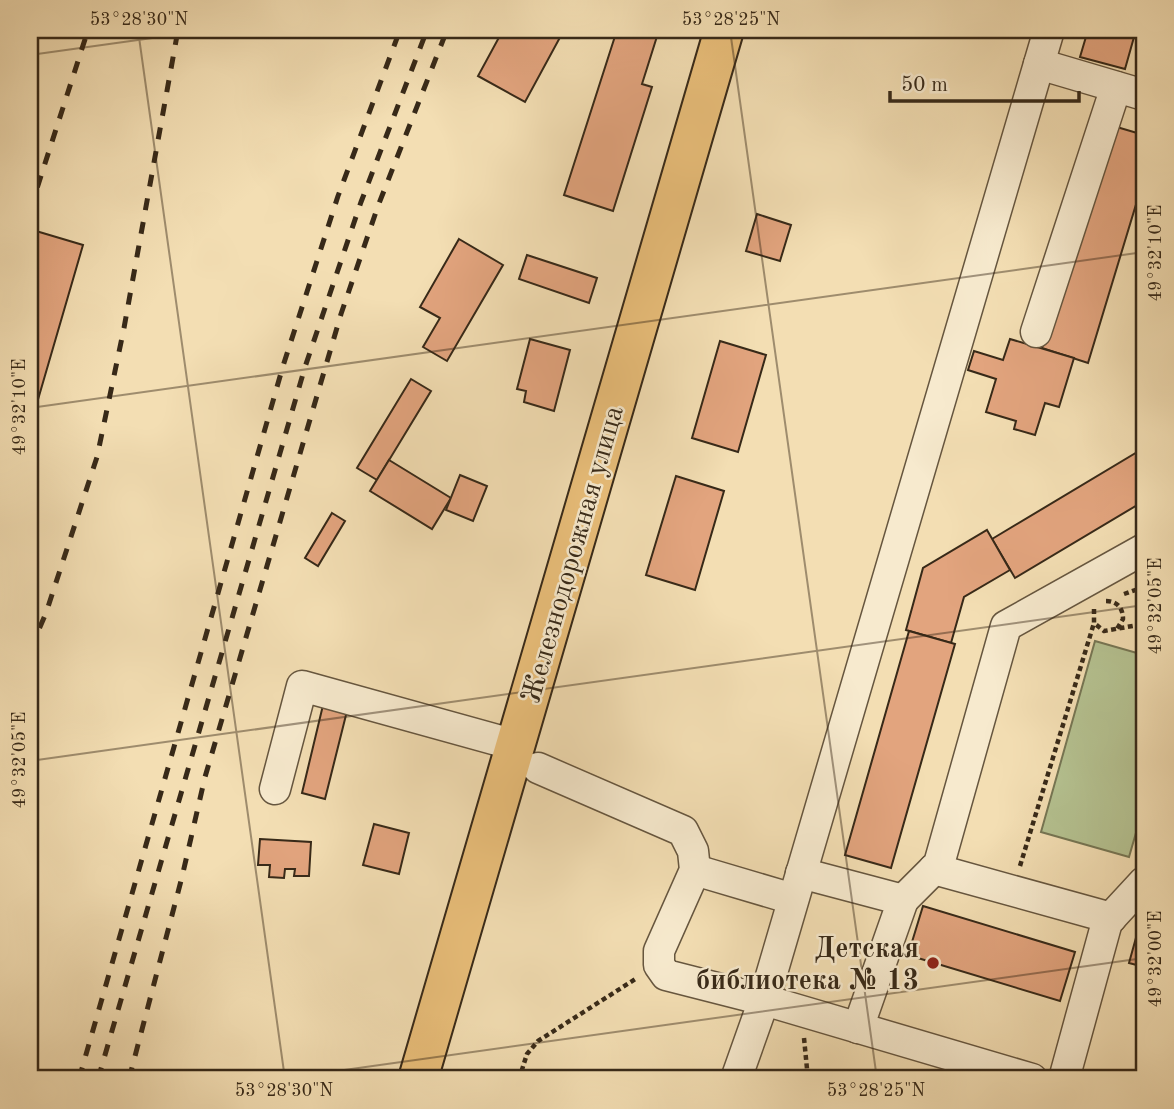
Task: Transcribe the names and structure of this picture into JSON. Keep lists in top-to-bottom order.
{
  "streets": {
    "main road": ["Железнодорожная улица"]
  },
  "places": ["Детская библиотека № 13"],
  "scale_bar": "50 m",
  "coordinates": [
    "53°28'30\"N",
    "53°28'25\"N",
    "49°32'10\"E",
    "49°32'05\"E",
    "49°32'00\"E"
  ]
}
